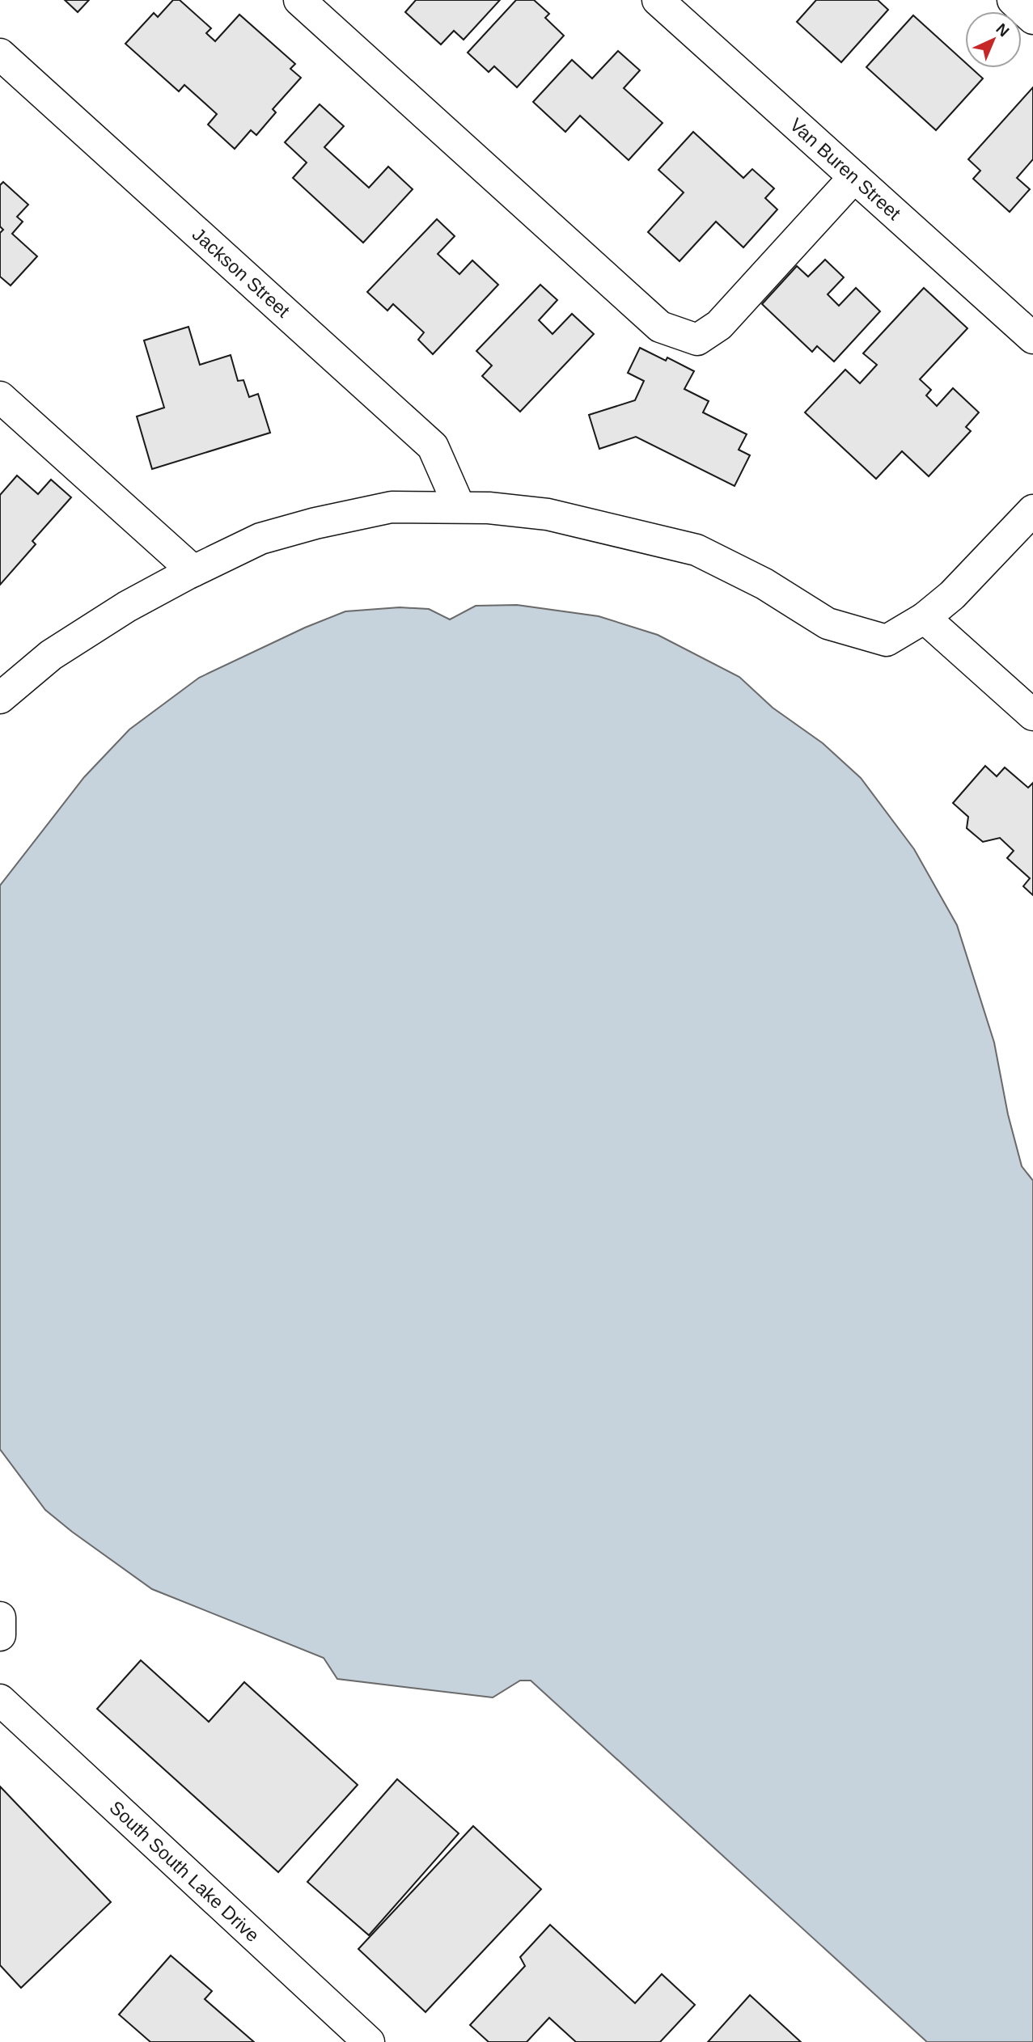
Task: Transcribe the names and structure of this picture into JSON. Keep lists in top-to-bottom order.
{
  "streets": {
    "street": ["Van Buren Street", "Jackson Street", "South South Lake Drive"]
  },
  "north": "top right"
}
